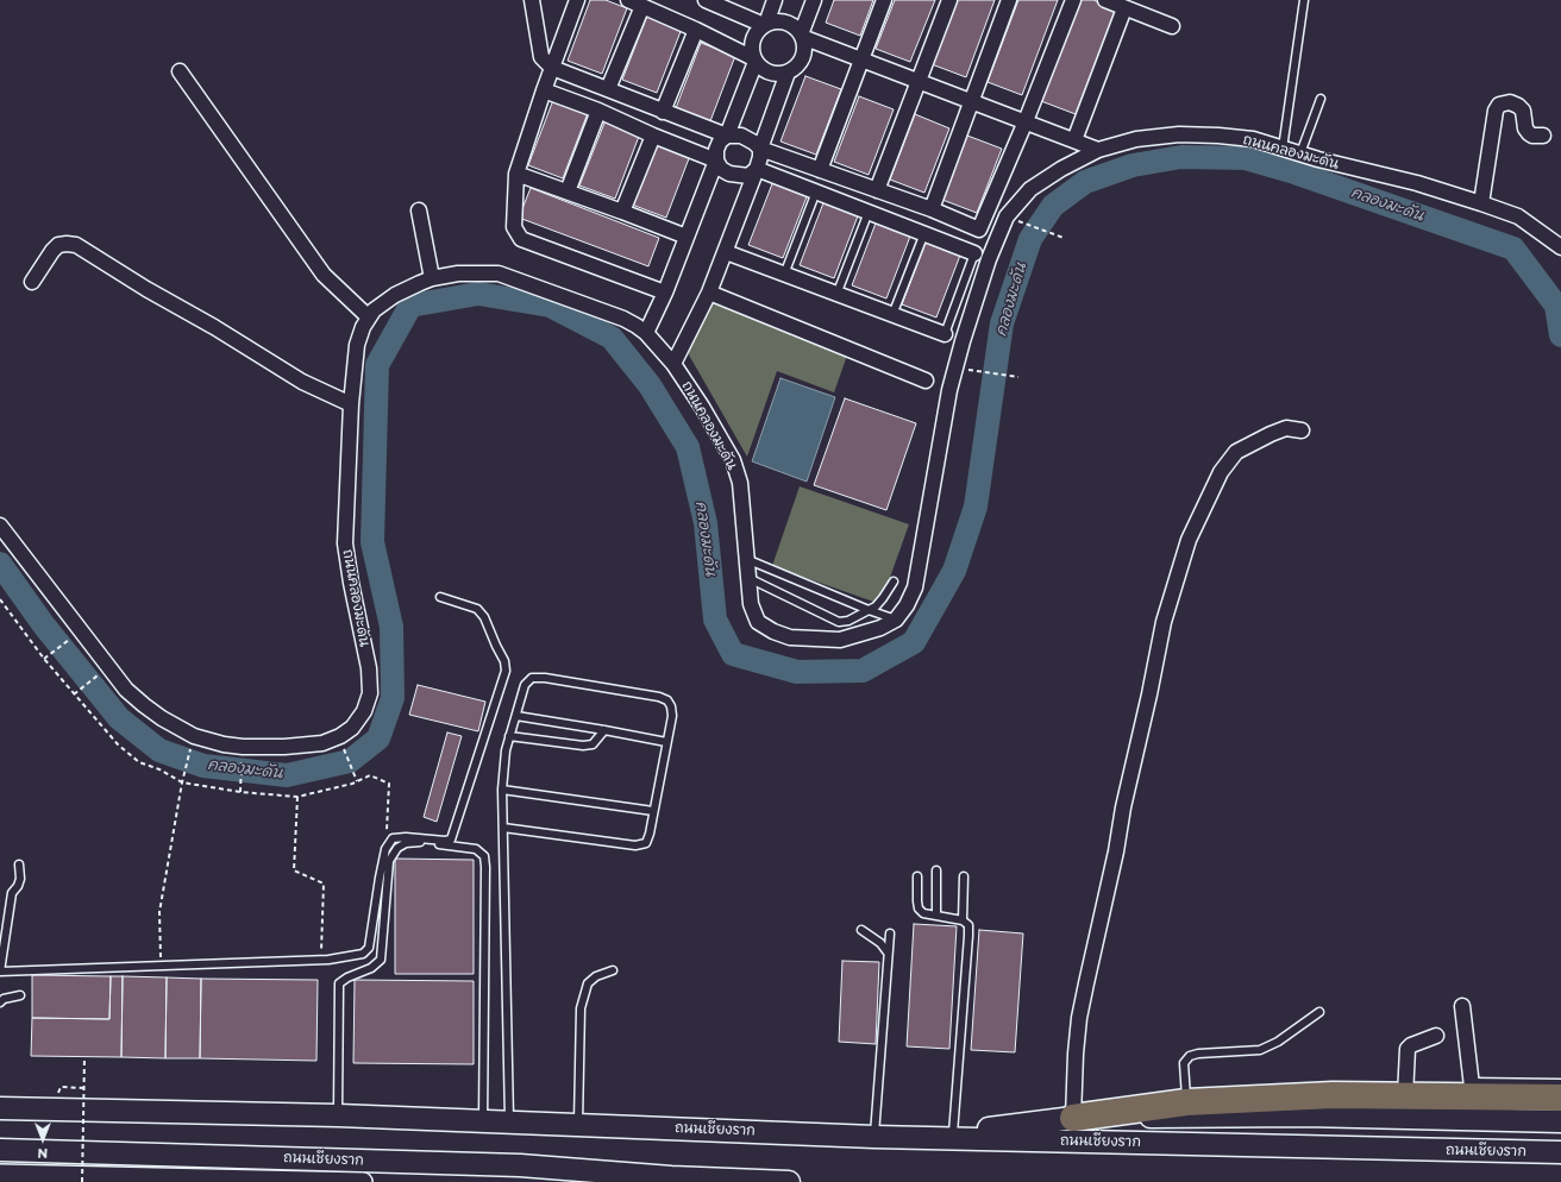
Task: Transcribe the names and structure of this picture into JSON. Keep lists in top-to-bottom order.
{
  "streets": {
    "main road": ["ถนนเชียงราก"],
    "street": ["ถนนคลองมะดัน"]
  },
  "water": ["คลองมะดัน"],
  "north": "bottom"
}
